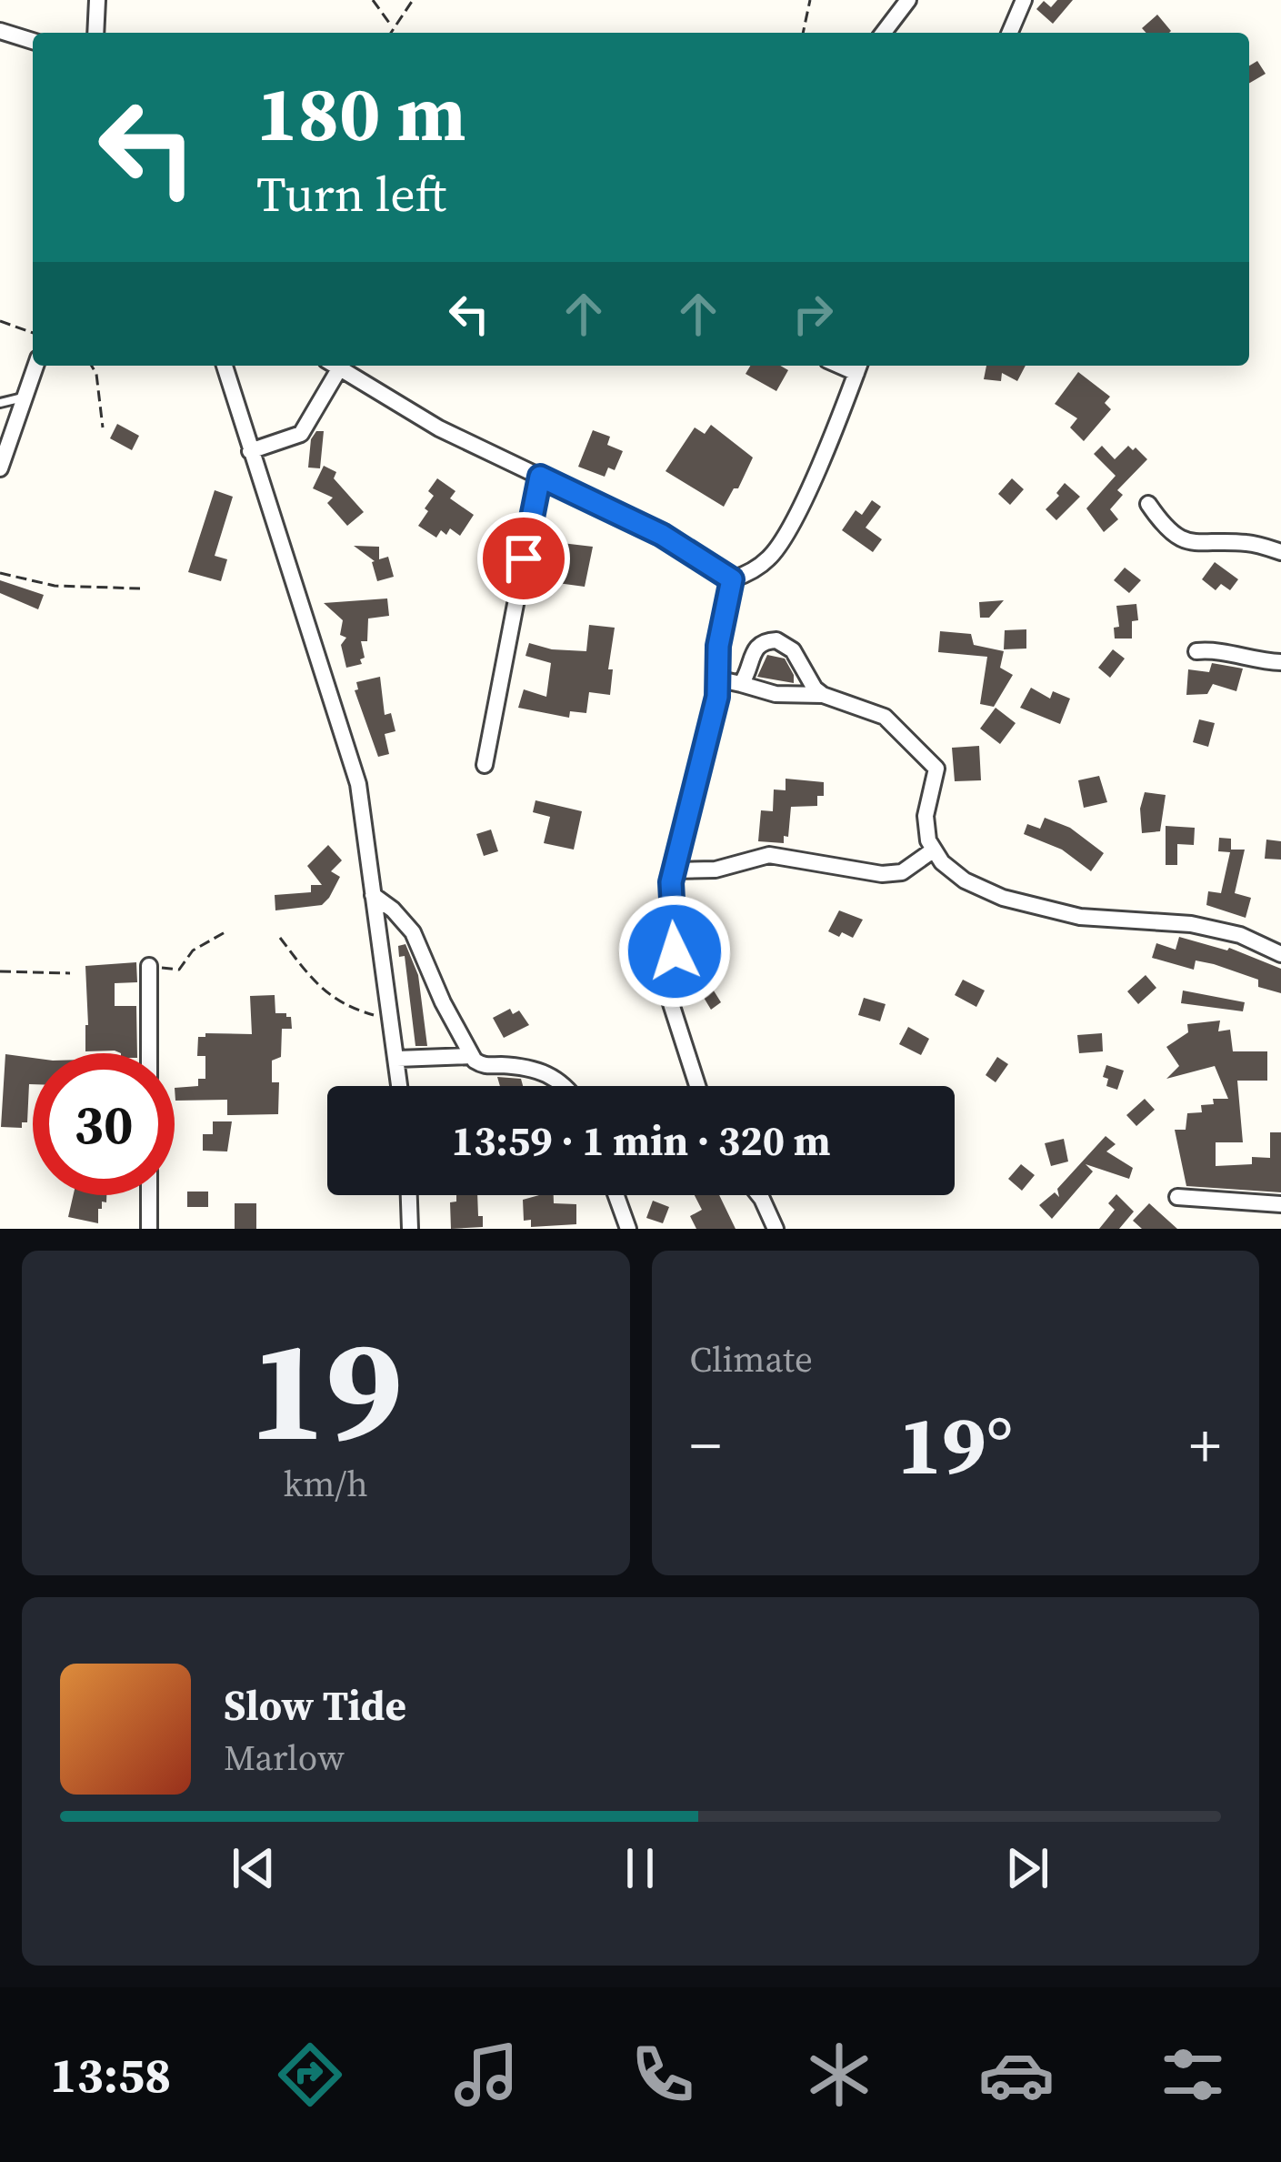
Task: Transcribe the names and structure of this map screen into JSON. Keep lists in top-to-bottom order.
{
  "page": {
    "turn": ["180 m", "Turn left"],
    "limit": "30",
    "trip": "13:59 · 1 min · 320 m",
    "tile": [
      ["19", "km/h"],
      "Climate"
    ],
    "heat": ["−", "19°", "+"],
    "song": ["Slow Tide", "Marlow"],
    "tabs": "13:58"
  }
}
